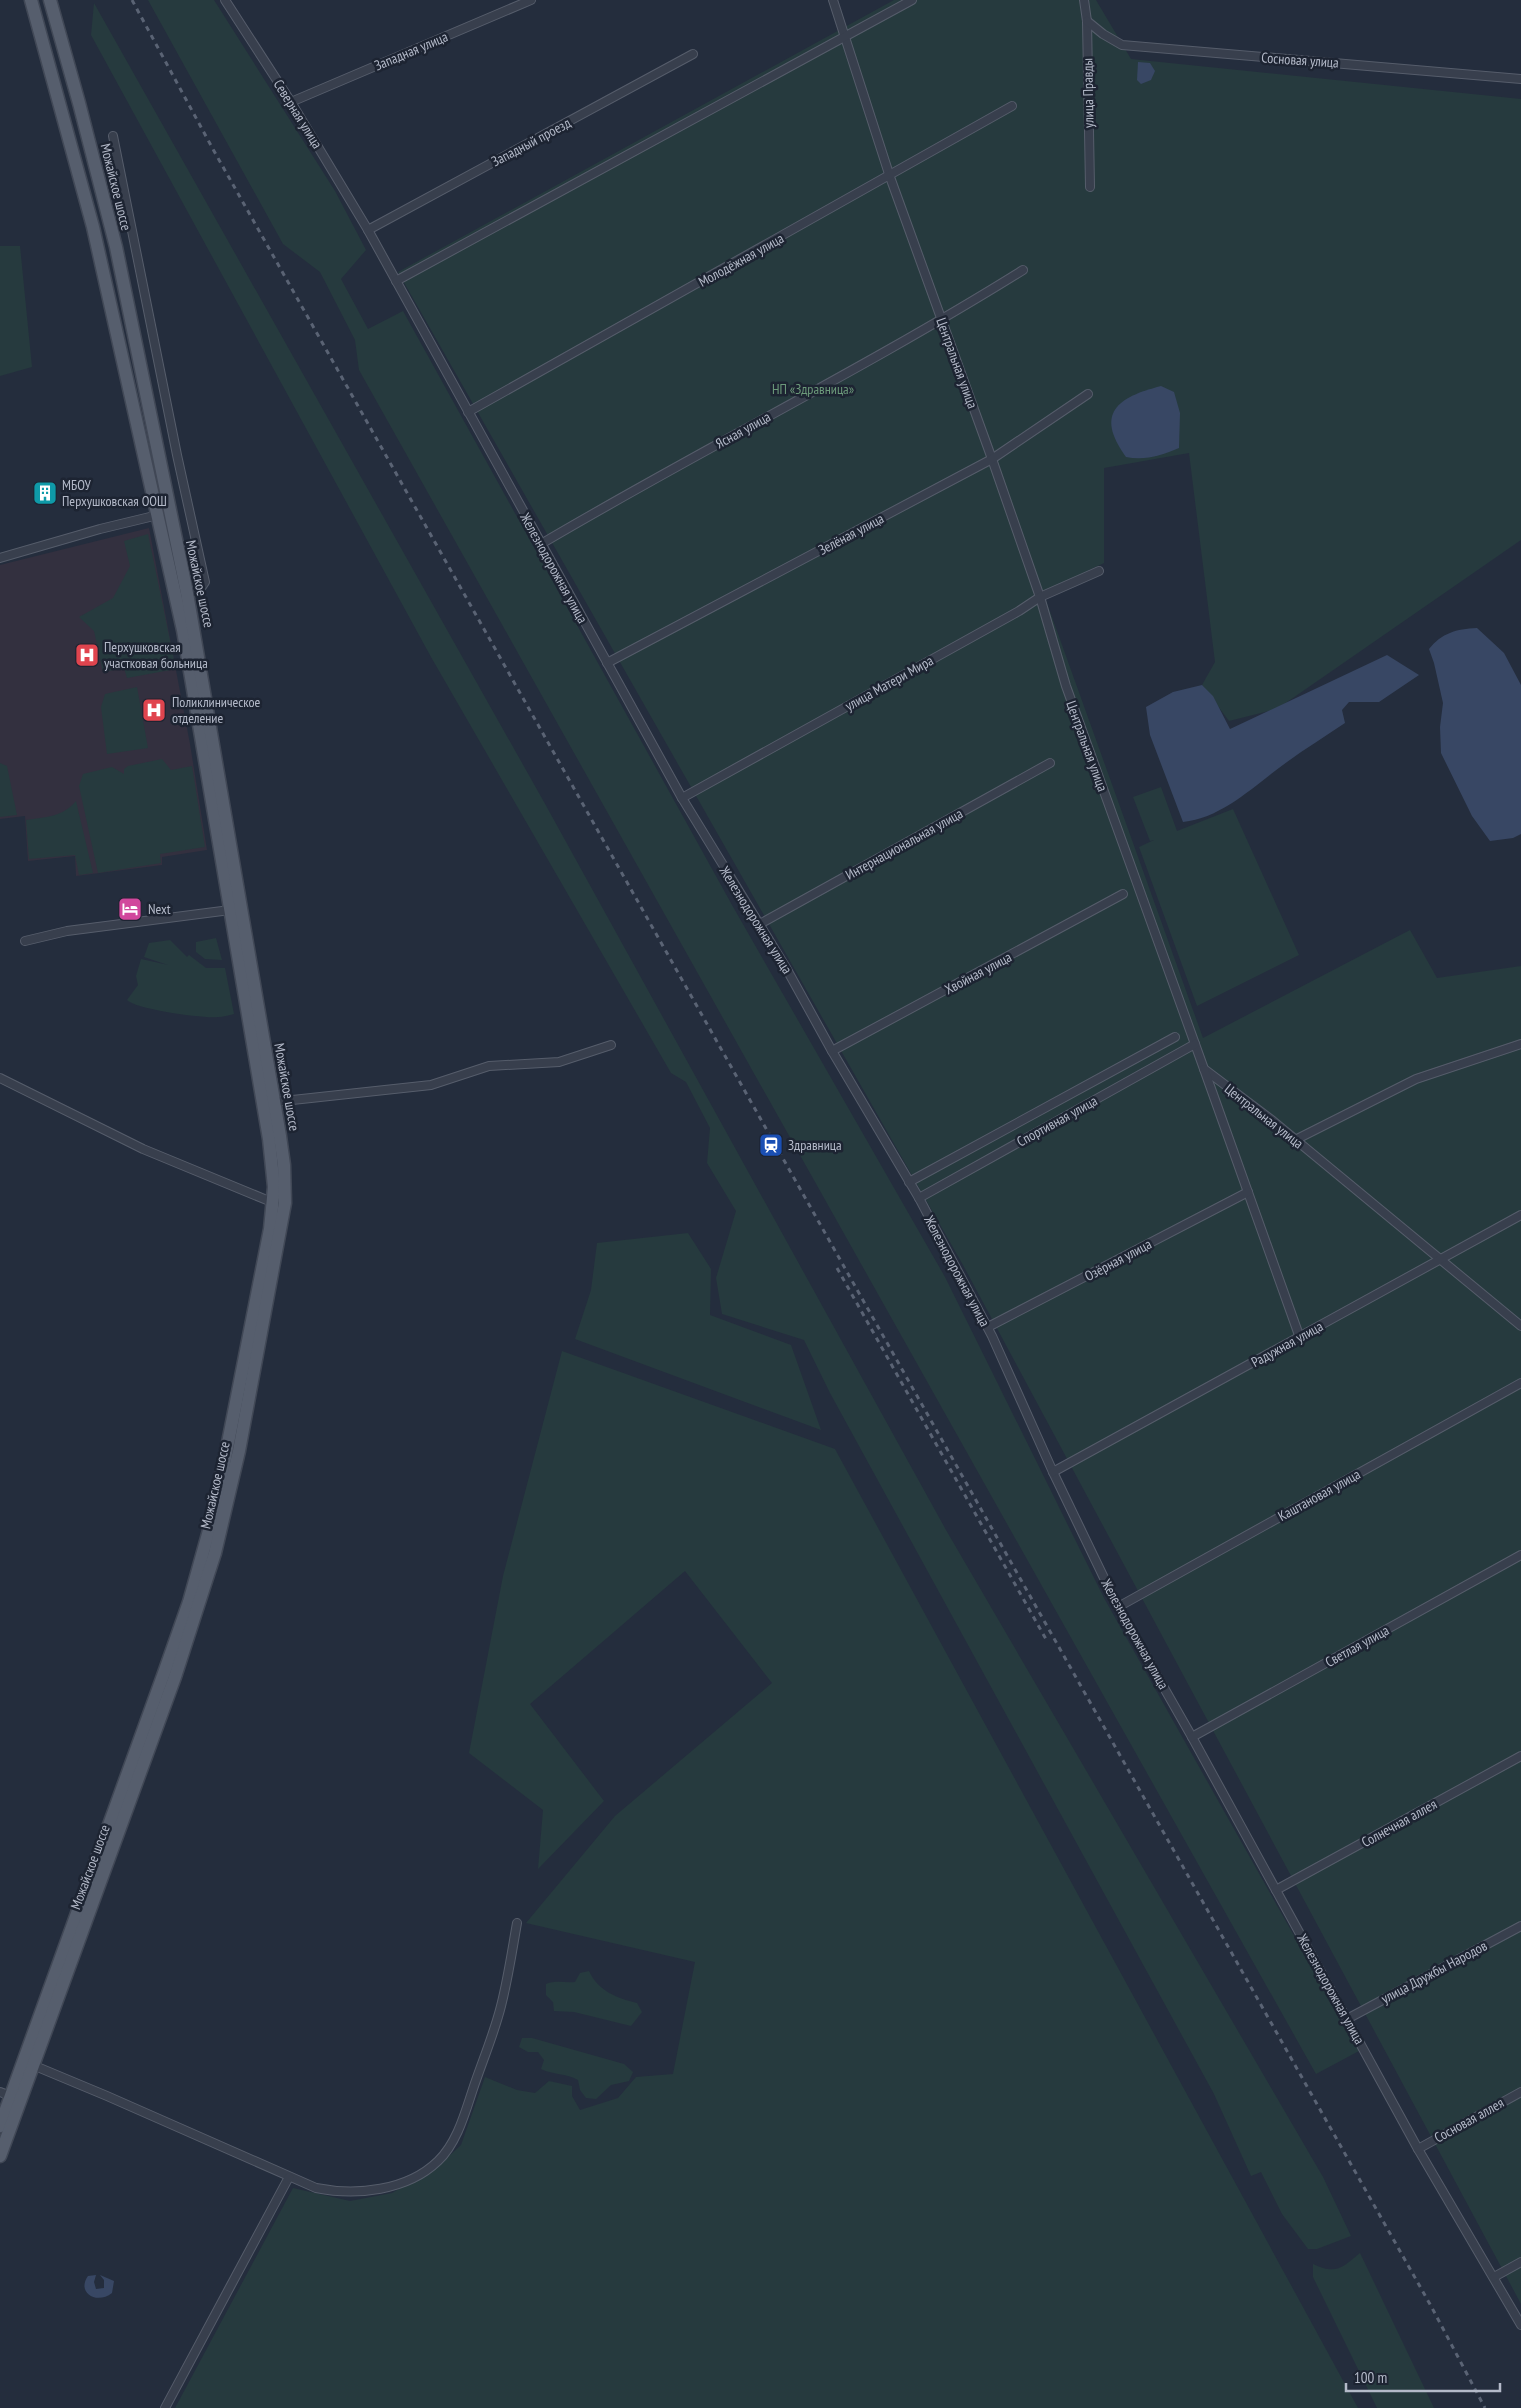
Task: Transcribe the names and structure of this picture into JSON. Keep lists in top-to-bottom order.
{
  "streets": {
    "main road": ["Можайское шоссе"],
    "street": [
      "Западная улица",
      "Сосновая улица",
      "улица Правды",
      "Северная улица",
      "Западный проезд",
      "Молодёжная улица",
      "Центральная улица",
      "Ясная улица",
      "Зелёная улица",
      "Железнодорожная улица",
      "улица Матери Мира",
      "Интернациональная улица",
      "Хвойная улица",
      "Спортивная улица",
      "Озёрная улица",
      "Радужная улица",
      "Каштановая улица",
      "Светлая улица",
      "Солнечная аллея",
      "улица Дружбы Народов",
      "Сосновая аллея"
    ]
  },
  "crossings": [
    ["Западная улица", "Северная улица"],
    ["Сосновая улица", "улица Правды"],
    ["Северная улица", "Западный проезд"],
    ["Северная улица", "Железнодорожная улица"],
    ["Западный проезд", "Железнодорожная улица"],
    ["Молодёжная улица", "Центральная улица"],
    ["Молодёжная улица", "Железнодорожная улица"],
    ["Центральная улица", "Ясная улица"],
    ["Центральная улица", "Зелёная улица"],
    ["Центральная улица", "улица Матери Мира"],
    ["Центральная улица", "Спортивная улица"],
    ["Центральная улица", "Радужная улица"],
    ["Ясная улица", "Железнодорожная улица"],
    ["Зелёная улица", "Железнодорожная улица"],
    ["Железнодорожная улица", "улица Матери Мира"],
    ["Железнодорожная улица", "Интернациональная улица"],
    ["Железнодорожная улица", "Хвойная улица"],
    ["Железнодорожная улица", "Спортивная улица"],
    ["Железнодорожная улица", "Озёрная улица"],
    ["Железнодорожная улица", "Радужная улица"],
    ["Железнодорожная улица", "Каштановая улица"],
    ["Железнодорожная улица", "Светлая улица"],
    ["Железнодорожная улица", "Солнечная аллея"],
    ["Железнодорожная улица", "улица Дружбы Народов"],
    ["Железнодорожная улица", "Сосновая аллея"]
  ],
  "parks": ["НП «Здравница»"],
  "places": {
    "building": ["МБОУ Перхушковская ООШ"],
    "hospital": ["Перхушковская участковая больница", "Поликлиническое отделение"],
    "hotel": ["Next"],
    "station": ["Здравница"]
  },
  "scale_bar": "100 m"
}
